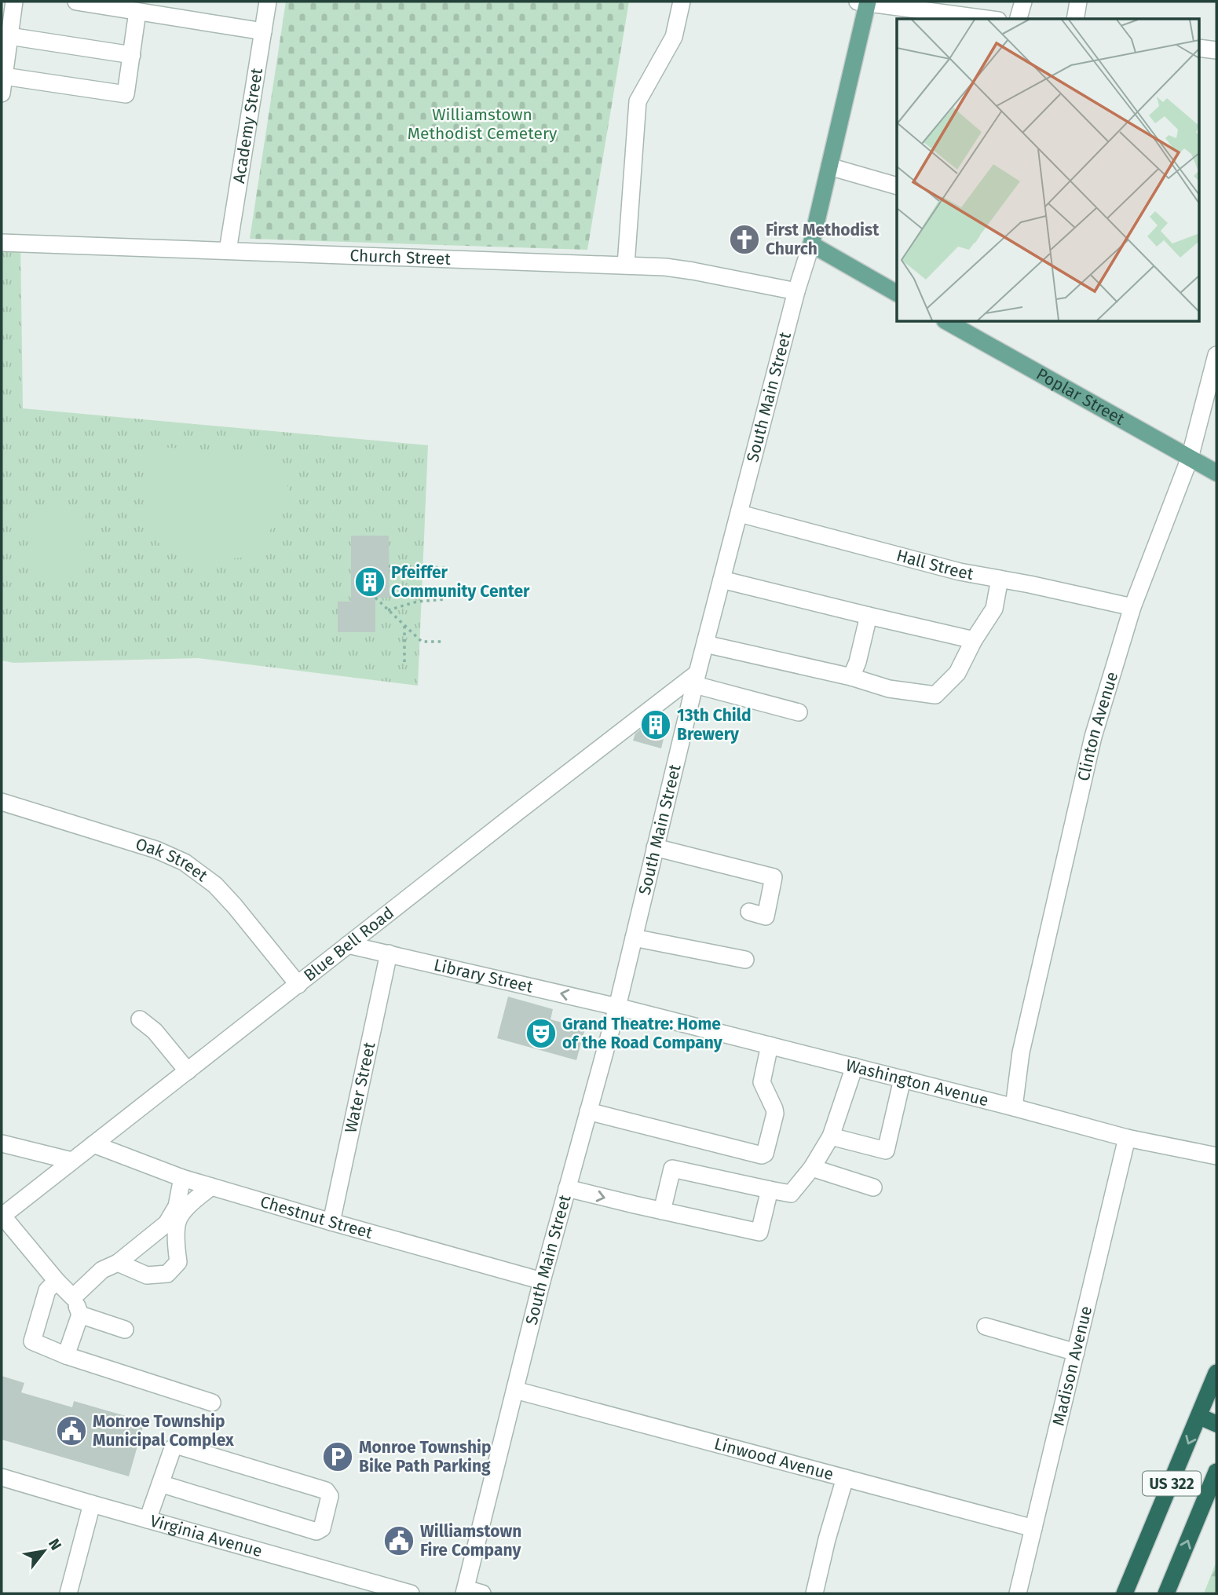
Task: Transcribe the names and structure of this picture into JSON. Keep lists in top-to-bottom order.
{
  "streets": {
    "highway": ["US 322"],
    "main road": ["Poplar Street", "South Main Street"],
    "street": [
      "Academy Street",
      "Church Street",
      "Hall Street",
      "Clinton Avenue",
      "Oak Street",
      "Blue Bell Road",
      "Library Street",
      "Washington Avenue",
      "Water Street",
      "Chestnut Street",
      "Madison Avenue",
      "Linwood Avenue",
      "Virginia Avenue"
    ]
  },
  "crossings": [
    ["Academy Street", "Church Street"],
    ["Church Street", "South Main Street"],
    ["Poplar Street", "Clinton Avenue"],
    ["South Main Street", "Hall Street"],
    ["South Main Street", "Blue Bell Road"],
    ["South Main Street", "Library Street"],
    ["South Main Street", "Washington Avenue"],
    ["South Main Street", "Chestnut Street"],
    ["South Main Street", "Linwood Avenue"],
    ["Hall Street", "Clinton Avenue"],
    ["Clinton Avenue", "Washington Avenue"],
    ["Oak Street", "Blue Bell Road"],
    ["Blue Bell Road", "Library Street"],
    ["Blue Bell Road", "Chestnut Street"],
    ["Library Street", "Washington Avenue"],
    ["Library Street", "Water Street"],
    ["Washington Avenue", "Madison Avenue"],
    ["Water Street", "Chestnut Street"],
    ["Madison Avenue", "Linwood Avenue"]
  ],
  "one_way": ["Library Street"],
  "parks": ["Williamstown Methodist Cemetery"],
  "places": {
    "church": ["First Methodist Church"],
    "building": ["Pfeiffer Community Center", "13th Child Brewery"],
    "theatre": ["Grand Theatre: Home of the Road Company"],
    "public building": ["Monroe Township Municipal Complex", "Williamstown Fire Company"],
    "parking": ["Monroe Township Bike Path Parking"]
  },
  "north": "top right"
}
